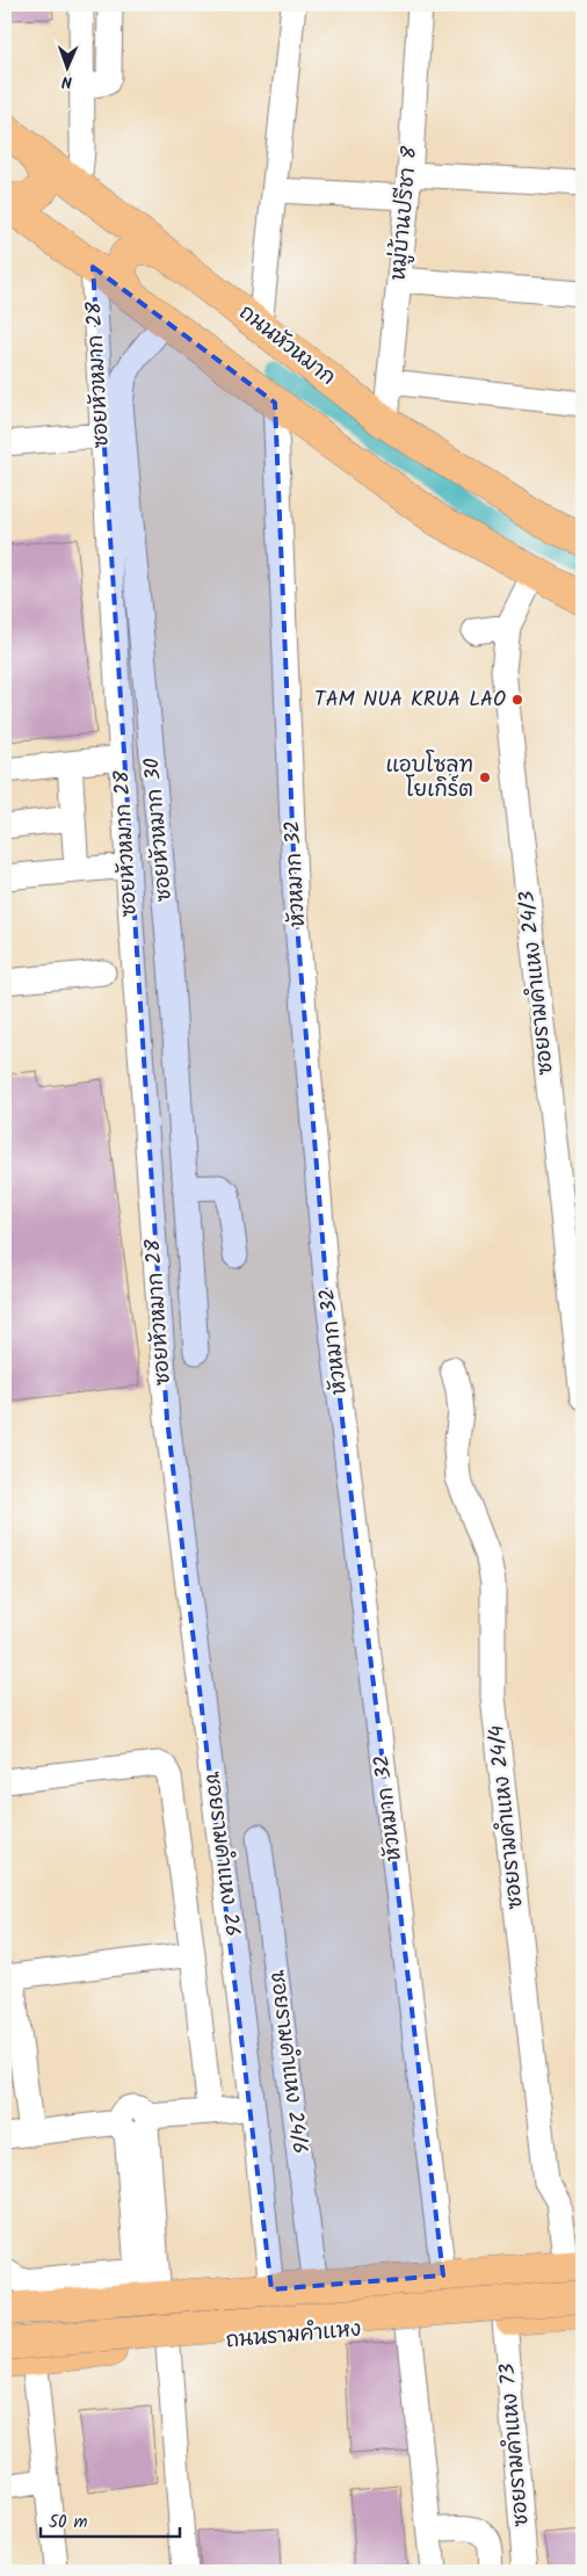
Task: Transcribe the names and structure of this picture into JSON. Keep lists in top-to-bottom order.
{
  "streets": {
    "main road": ["ถนนหัวหมาก", "ถนนรามคำแหง"],
    "street": [
      "หมู่บ้านปรีชา 8",
      "ซอยหัวหมาก 28",
      "ซอยหัวหมาก 30",
      "หัวหมาก 32",
      "ซอยรามคำแหง 24/3",
      "ซอยรามคำแหง 24/4",
      "ซอยรามคำแหง 26",
      "ซอยรามคำแหง 24/6",
      "ซอยรามคำแหง 73"
    ]
  },
  "crossings": [
    ["หมู่บ้านปรีชา 8", "ถนนหัวหมาก"],
    ["ซอยหัวหมาก 28", "ซอยรามคำแหง 26"],
    ["ซอยรามคำแหง 24/4", "ถนนรามคำแหง"],
    ["ถนนรามคำแหง", "ซอยรามคำแหง 73"]
  ],
  "places": ["TAM NUA KRUA LAO", "แอบโซลูท โยเกิร์ต"],
  "scale_bar": "50 m",
  "north": "bottom"
}
